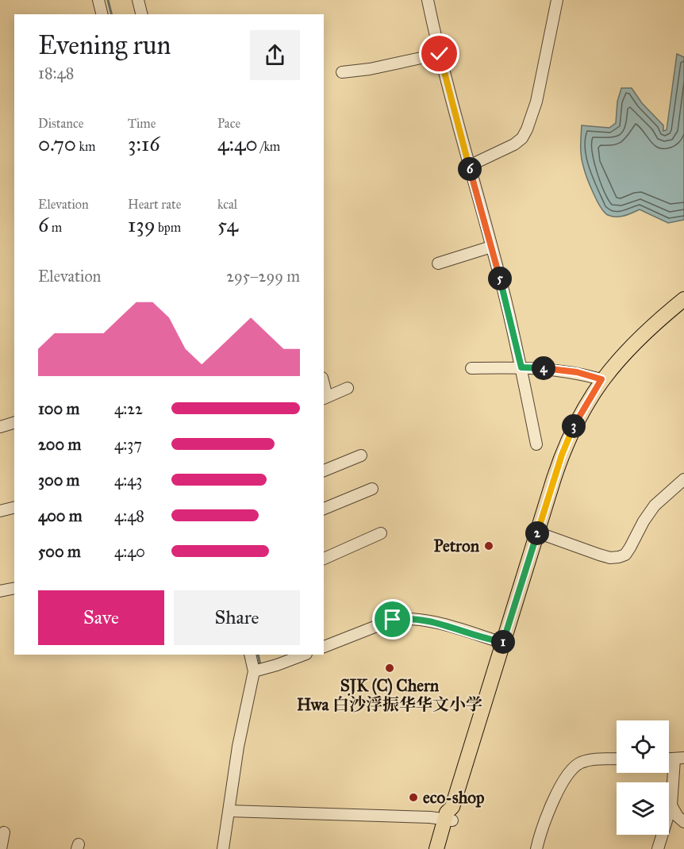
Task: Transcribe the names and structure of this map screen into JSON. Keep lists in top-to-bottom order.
{
  "places": ["Petron", "SJK (C) Chern Hwa 白沙浮振华华文小学", "eco-shop"],
  "page": {
    "heading": ["Evening run", "18:48"],
    "stats": [
      ["Distance", "0.70 km"],
      ["Time", "3:16"],
      ["Pace", "4:40 /km"],
      ["Elevation", "6 m"],
      ["Heart rate", "139 bpm"],
      ["kcal", "54"]
    ],
    "pins": [
      "6",
      "5",
      "4",
      "3",
      "2",
      "1"
    ],
    "chart": ["Elevation", "295–299 m"],
    "list": [
      {
        "name": "100 m",
        "note": "4:22"
      },
      {
        "name": "200 m",
        "note": "4:37"
      },
      {
        "name": "300 m",
        "note": "4:43"
      },
      {
        "name": "400 m",
        "note": "4:48"
      },
      {
        "name": "500 m",
        "note": "4:40"
      }
    ],
    "buttons": ["Save", "Share"]
  }
}
